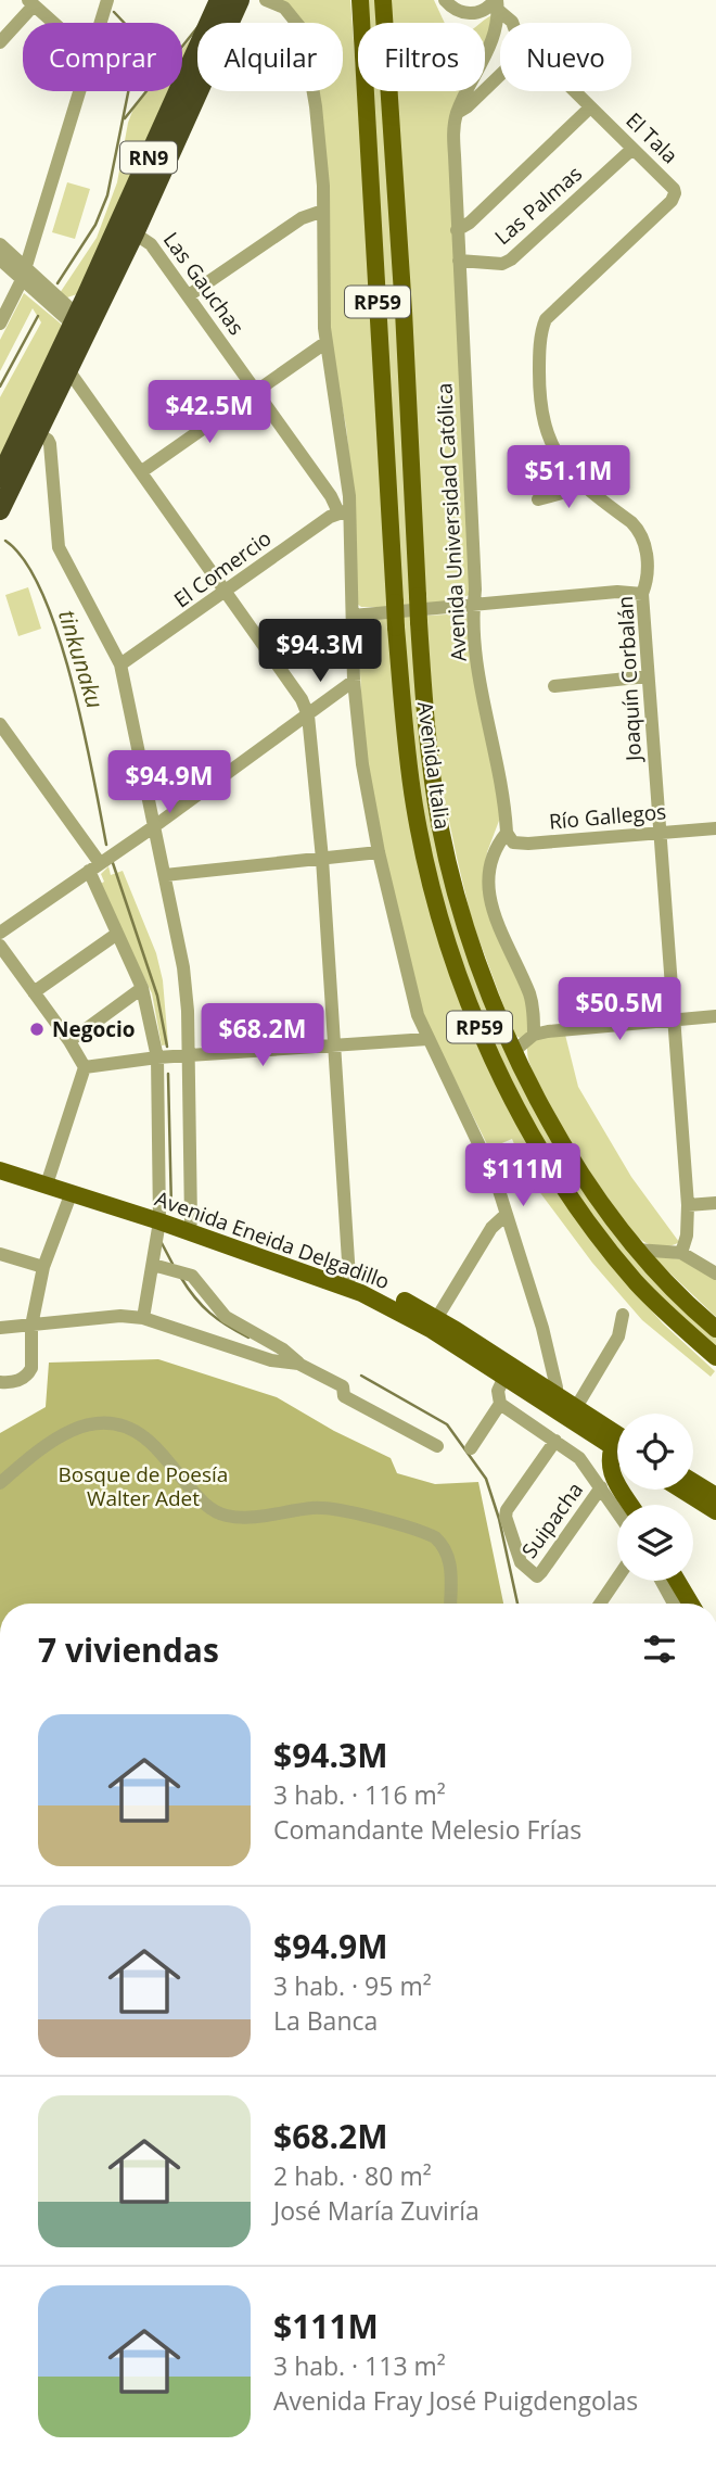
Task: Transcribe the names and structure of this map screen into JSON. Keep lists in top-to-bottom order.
{
  "streets": {
    "highway": ["RN9"],
    "main road": ["RP59", "Avenida Italia", "Avenida Eneida Delgadillo"],
    "street": [
      "El Tala",
      "Las Palmas",
      "Las Gauchas",
      "Avenida Universidad Católica",
      "El Comercio",
      "Joaquín Corbalán",
      "Río Gallegos",
      "Suipacha"
    ]
  },
  "crossings": [
    ["El Tala", "Las Palmas"],
    ["El Tala", "Avenida Universidad Católica"],
    ["El Tala", "Joaquín Corbalán"],
    ["RN9", "Las Gauchas"],
    ["Las Palmas", "Avenida Universidad Católica"],
    ["Las Gauchas", "El Comercio"],
    ["Avenida Universidad Católica", "Río Gallegos"],
    ["Joaquín Corbalán", "Río Gallegos"]
  ],
  "water": ["tinkunaku"],
  "parks": ["Bosque de Poesía Walter Adet"],
  "places": ["Negocio"],
  "page": {
    "chip": [
      "Comprar",
      "Alquilar",
      "Filtros",
      "Nuevo"
    ],
    "price": [
      "$42.5M",
      "$51.1M",
      "$94.3M",
      "$94.9M",
      "$50.5M",
      "$68.2M",
      "$111M"
    ],
    "heading": "7 viviendas",
    "list": [
      {
        "name": "$94.3M",
        "note": "3 hab. · 116 m² · Comandante Melesio Frías"
      },
      {
        "name": "$94.9M",
        "note": "3 hab. · 95 m² · La Banca"
      },
      {
        "name": "$68.2M",
        "note": "2 hab. · 80 m² · José María Zuviría"
      },
      {
        "name": "$111M",
        "note": "3 hab. · 113 m² · Avenida Fray José Puigdengolas"
      }
    ]
  }
}
